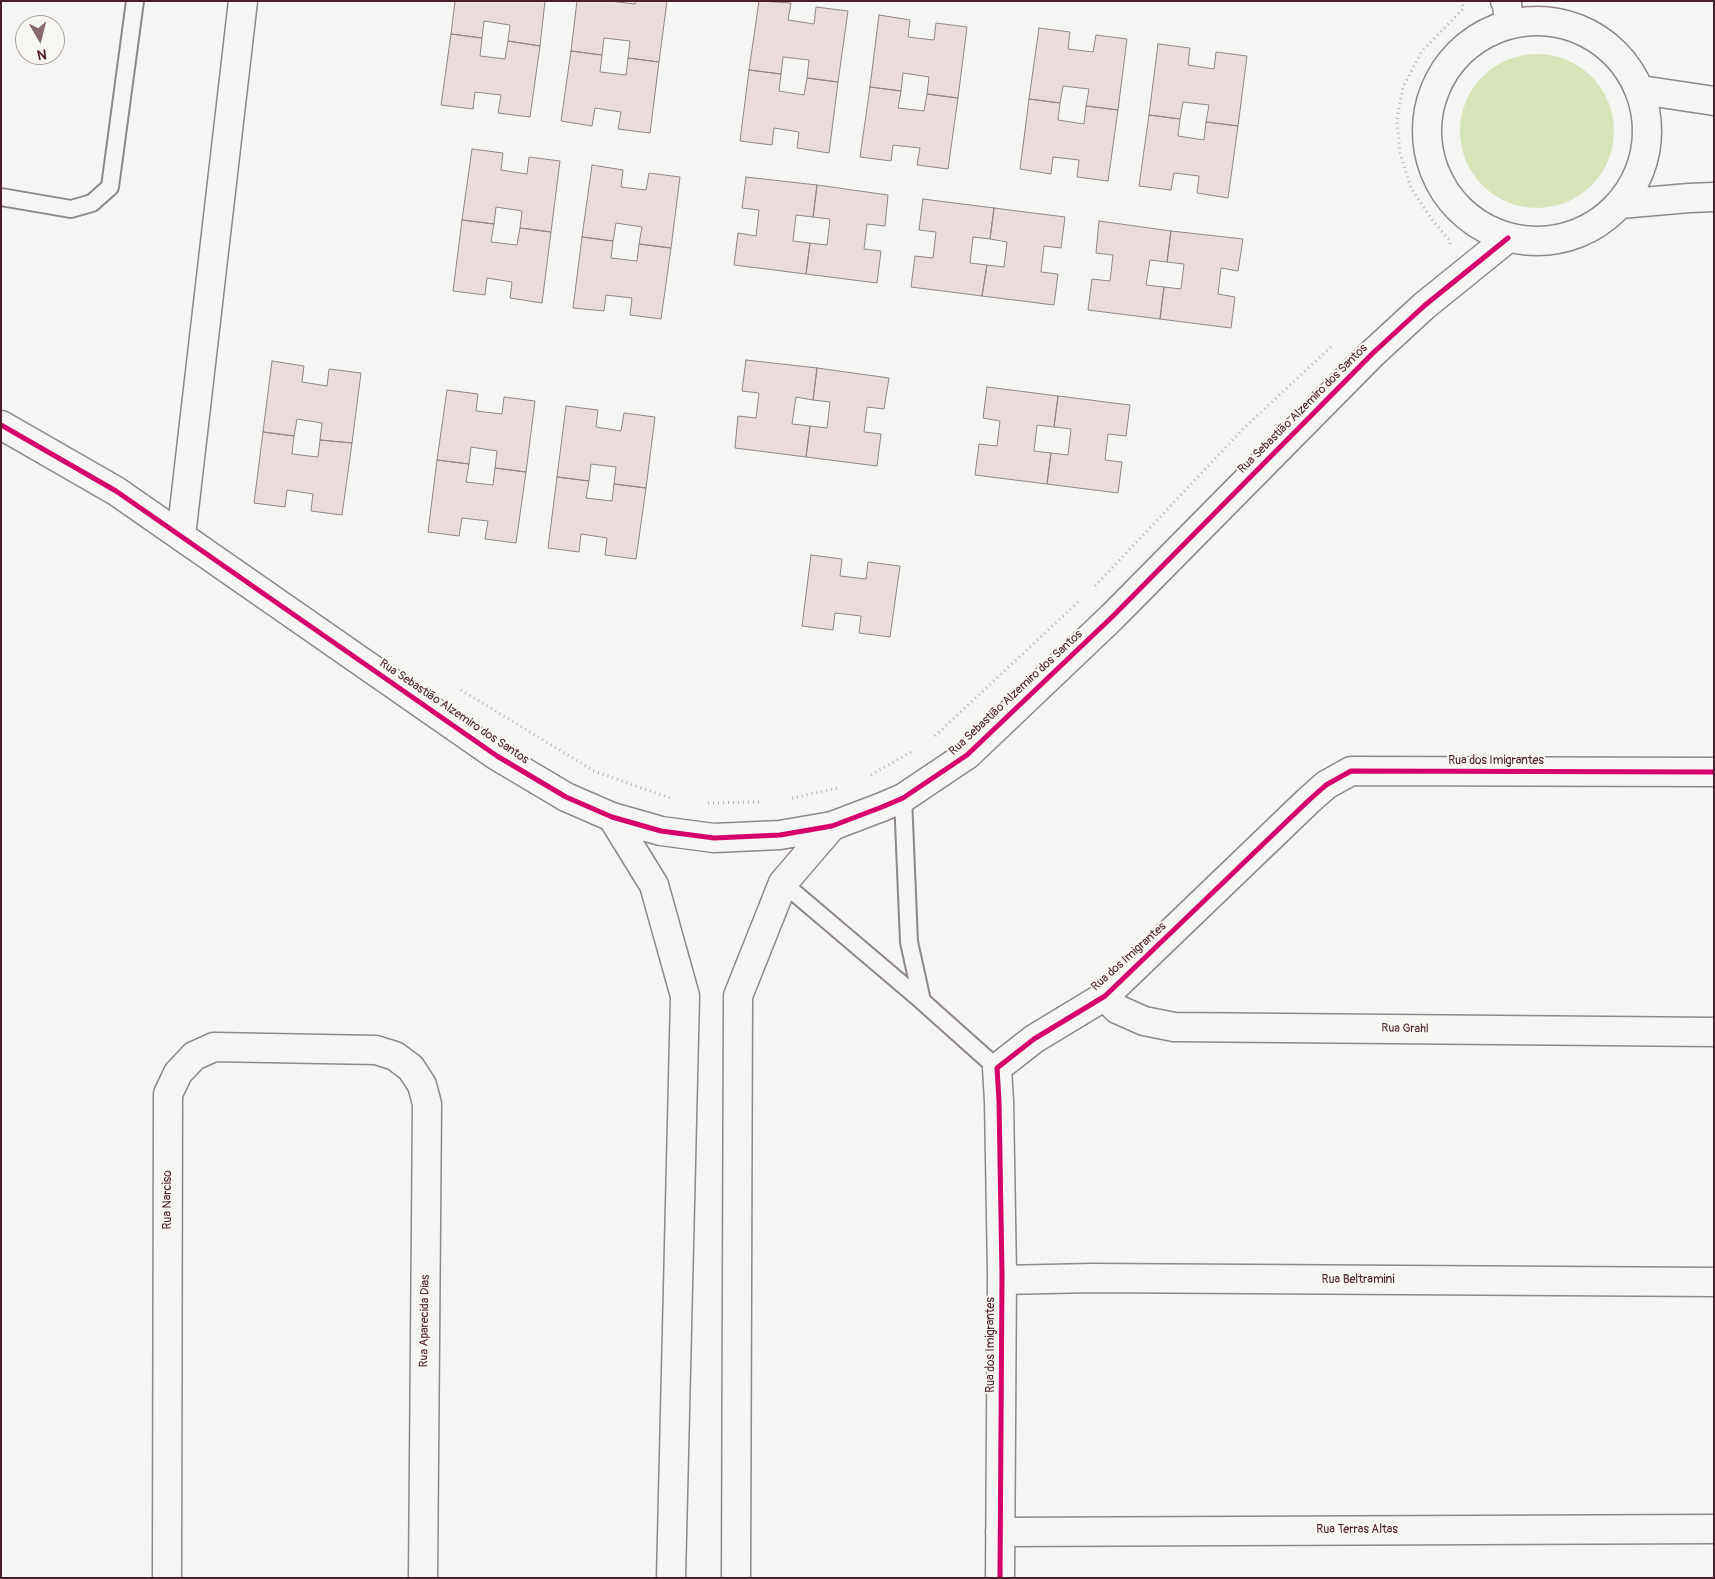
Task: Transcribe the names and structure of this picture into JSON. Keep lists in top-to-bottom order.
{
  "streets": {
    "street": [
      "Rua Sebastião Alzemiro dos Santos",
      "Rua dos Imigrantes",
      "Rua Grahl",
      "Rua Narciso",
      "Rua Beltramini",
      "Rua Aparecida Dias",
      "Rua Terras Altas"
    ]
  },
  "crossings": [
    ["Rua dos Imigrantes", "Rua Grahl"],
    ["Rua dos Imigrantes", "Rua Beltramini"],
    ["Rua dos Imigrantes", "Rua Terras Altas"],
    ["Rua Narciso", "Rua Aparecida Dias"]
  ],
  "north": "bottom"
}
